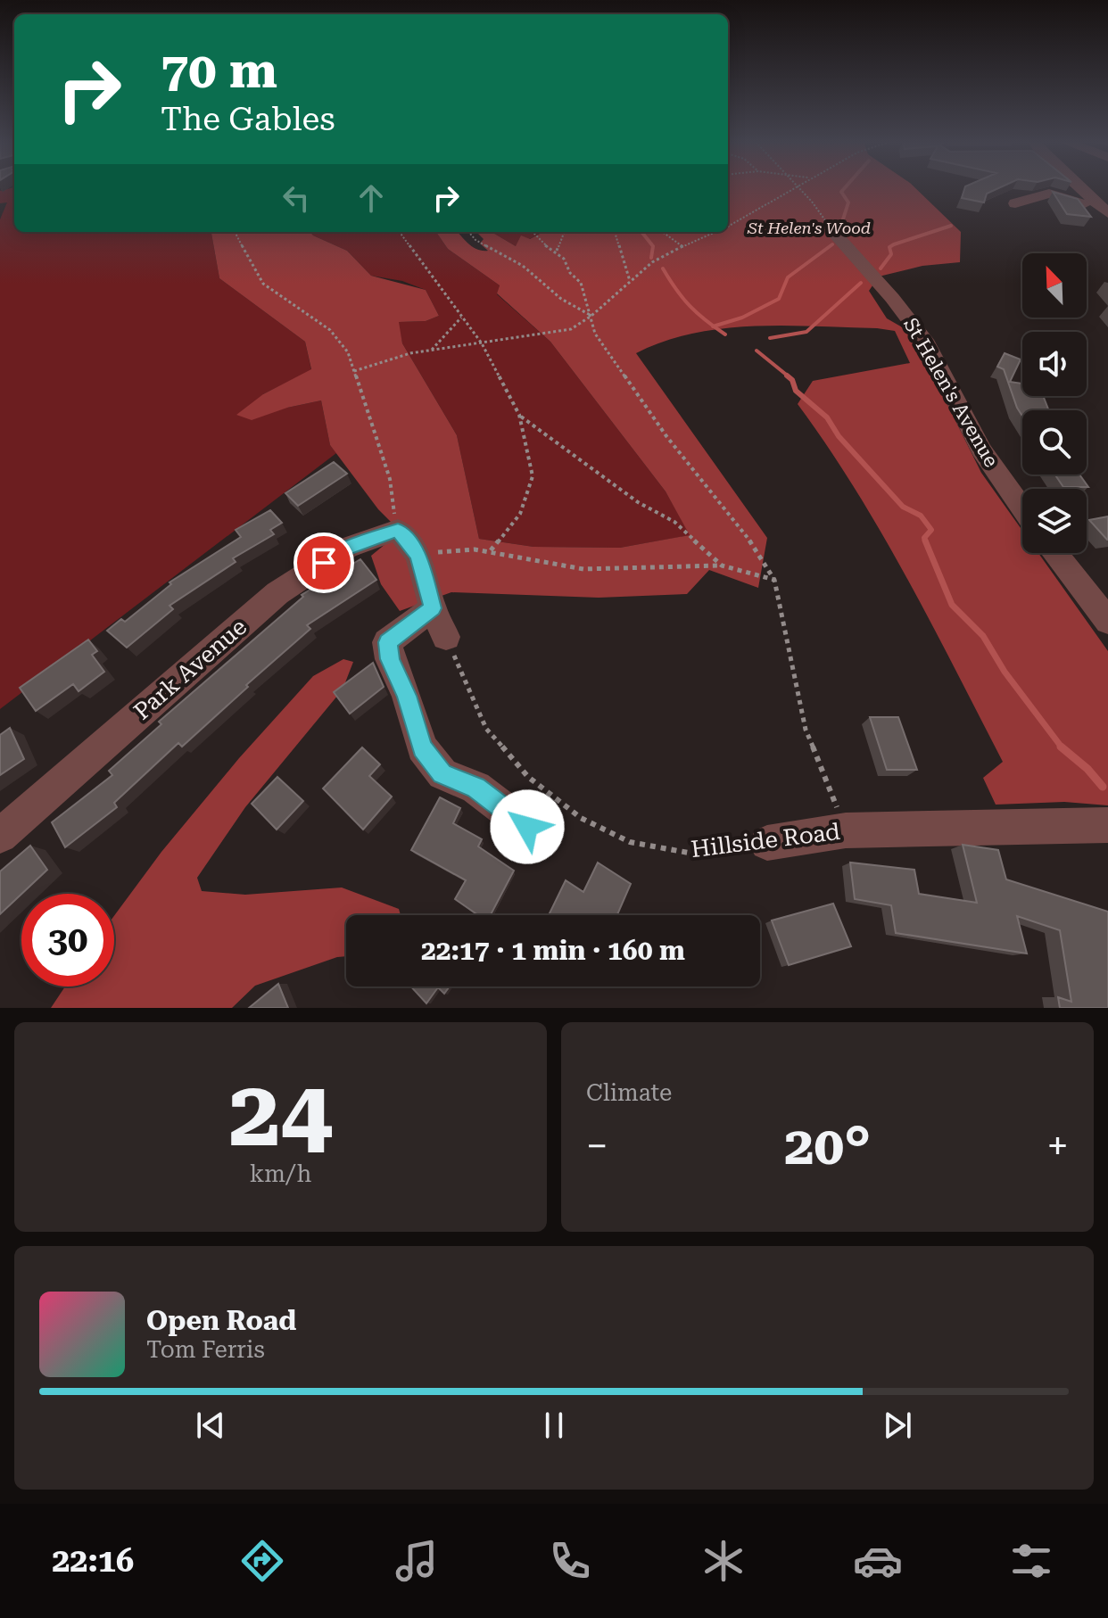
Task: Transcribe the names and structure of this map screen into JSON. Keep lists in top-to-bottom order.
{
  "streets": {
    "street": ["St Helen's Avenue", "Park Avenue", "Hillside Road"]
  },
  "parks": ["St Helen's Wood"],
  "north": "top left",
  "page": {
    "turn": ["70 m", "The Gables"],
    "limit": "30",
    "trip": "22:17 · 1 min · 160 m",
    "tile": [
      ["24", "km/h"],
      "Climate"
    ],
    "heat": ["−", "20°", "+"],
    "song": ["Open Road", "Tom Ferris"],
    "tabs": "22:16"
  }
}
